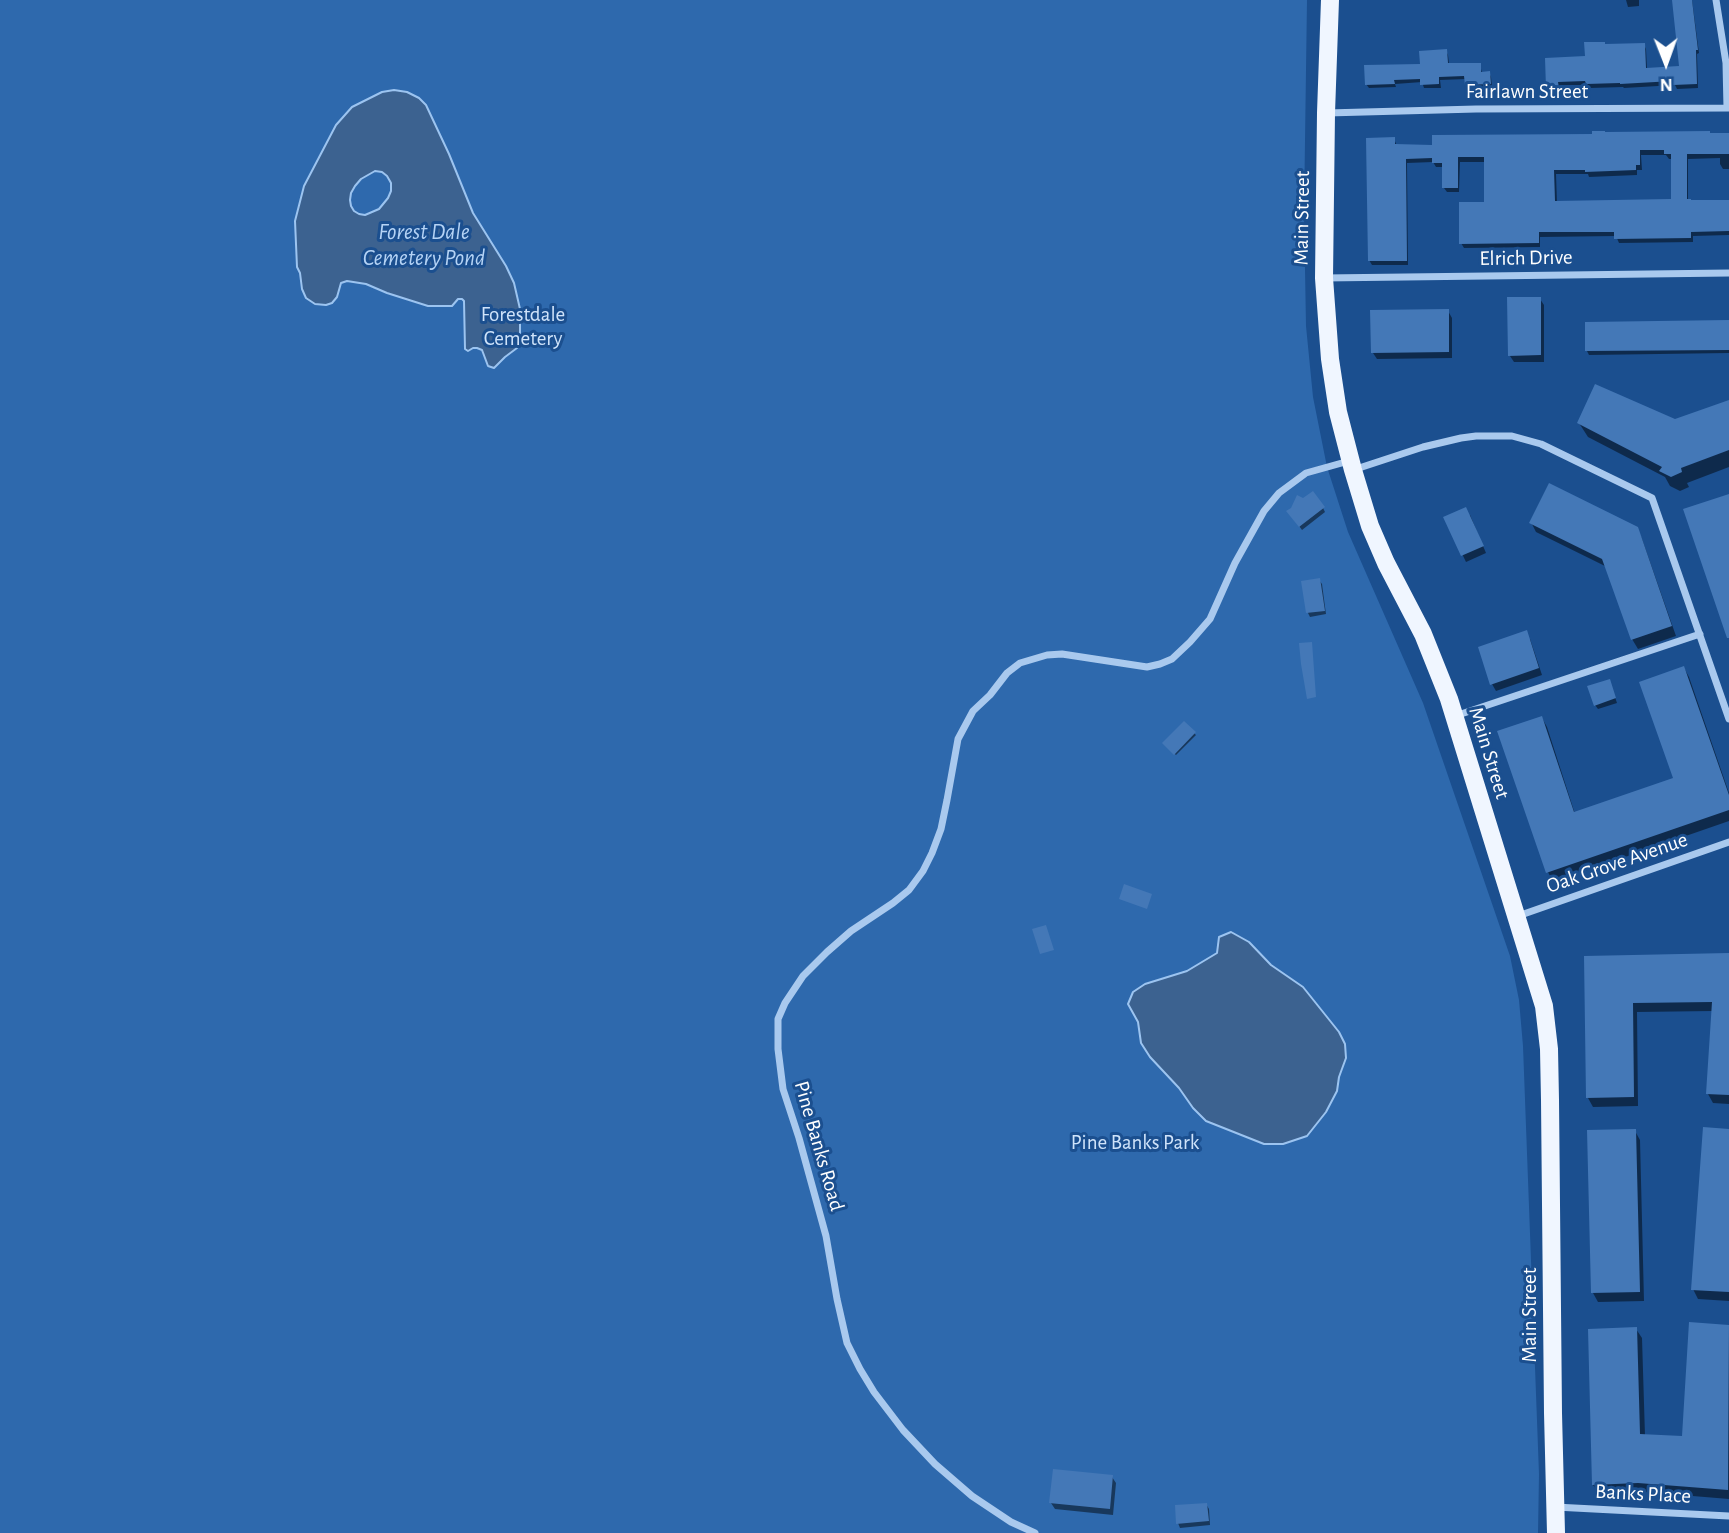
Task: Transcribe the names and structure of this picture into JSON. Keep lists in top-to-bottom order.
{
  "streets": {
    "main road": ["Main Street"],
    "street": [
      "Fairlawn Street",
      "Elrich Drive",
      "Oak Grove Avenue",
      "Pine Banks Road",
      "Banks Place"
    ]
  },
  "crossings": [
    ["Fairlawn Street", "Main Street"],
    ["Main Street", "Elrich Drive"],
    ["Main Street", "Oak Grove Avenue"],
    ["Main Street", "Pine Banks Road"],
    ["Main Street", "Banks Place"]
  ],
  "water": ["Forest Dale Cemetery Pond"],
  "parks": ["Forestdale Cemetery", "Pine Banks Park"],
  "north": "bottom"
}
